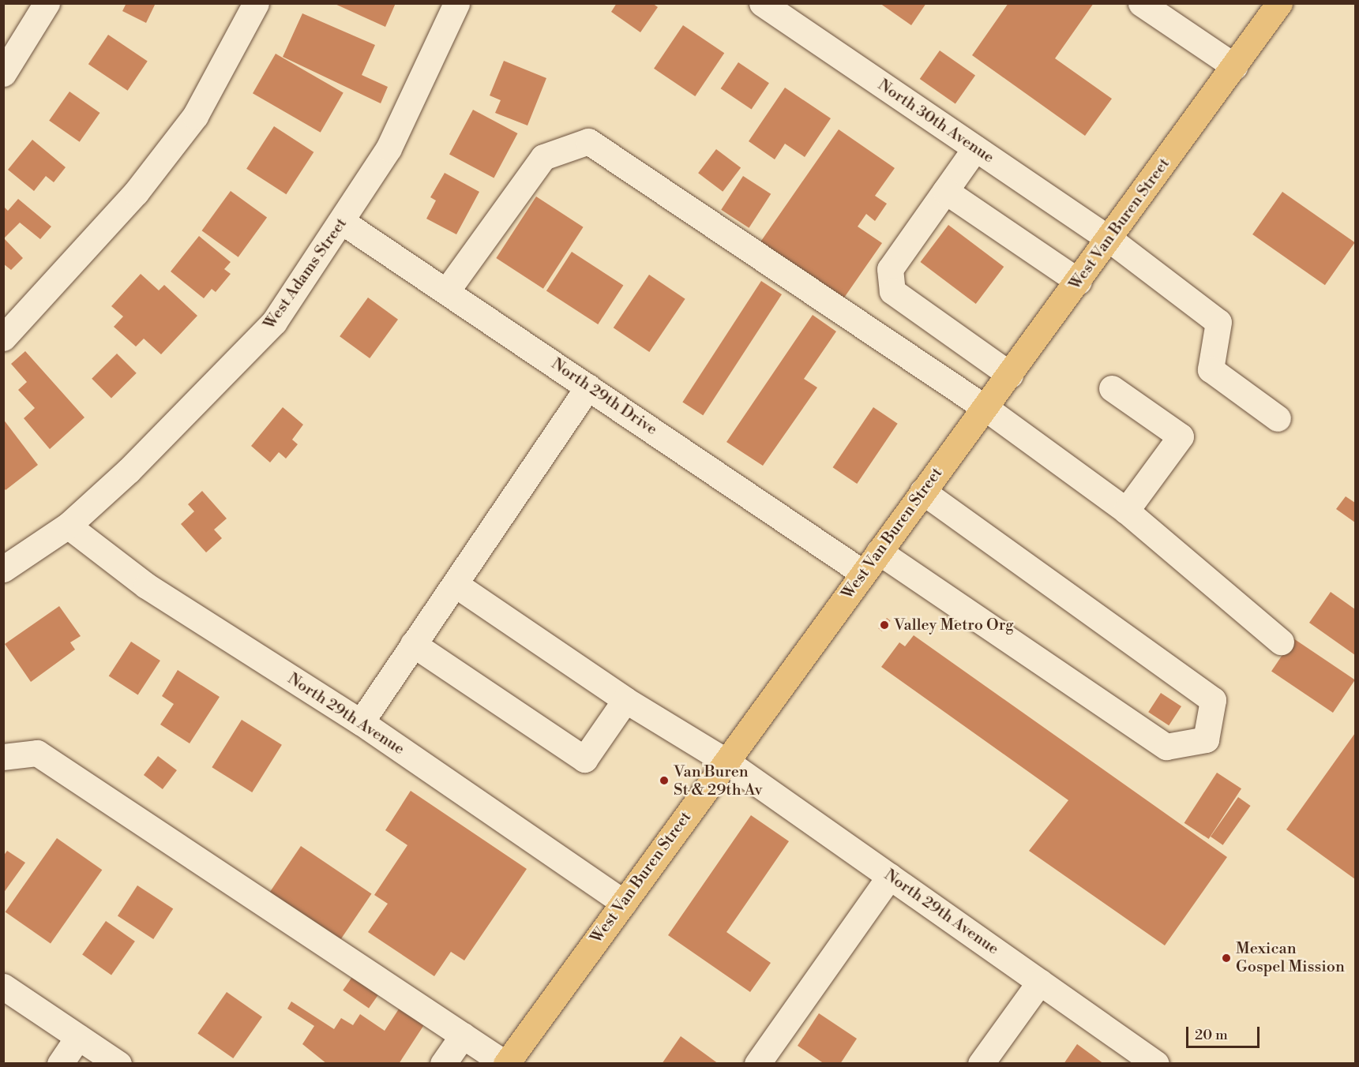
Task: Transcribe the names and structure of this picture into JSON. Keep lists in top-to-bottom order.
{
  "streets": {
    "main road": ["West Van Buren Street"],
    "street": [
      "North 30th Avenue",
      "West Adams Street",
      "North 29th Drive",
      "North 29th Avenue"
    ]
  },
  "crossings": [
    ["North 30th Avenue", "West Van Buren Street"],
    ["West Van Buren Street", "North 29th Drive"],
    ["West Van Buren Street", "North 29th Avenue"],
    ["West Adams Street", "North 29th Drive"],
    ["West Adams Street", "North 29th Avenue"]
  ],
  "places": ["Valley Metro Org", "Van Buren St & 29th Av", "Mexican Gospel Mission"],
  "scale_bar": "20 m"
}
